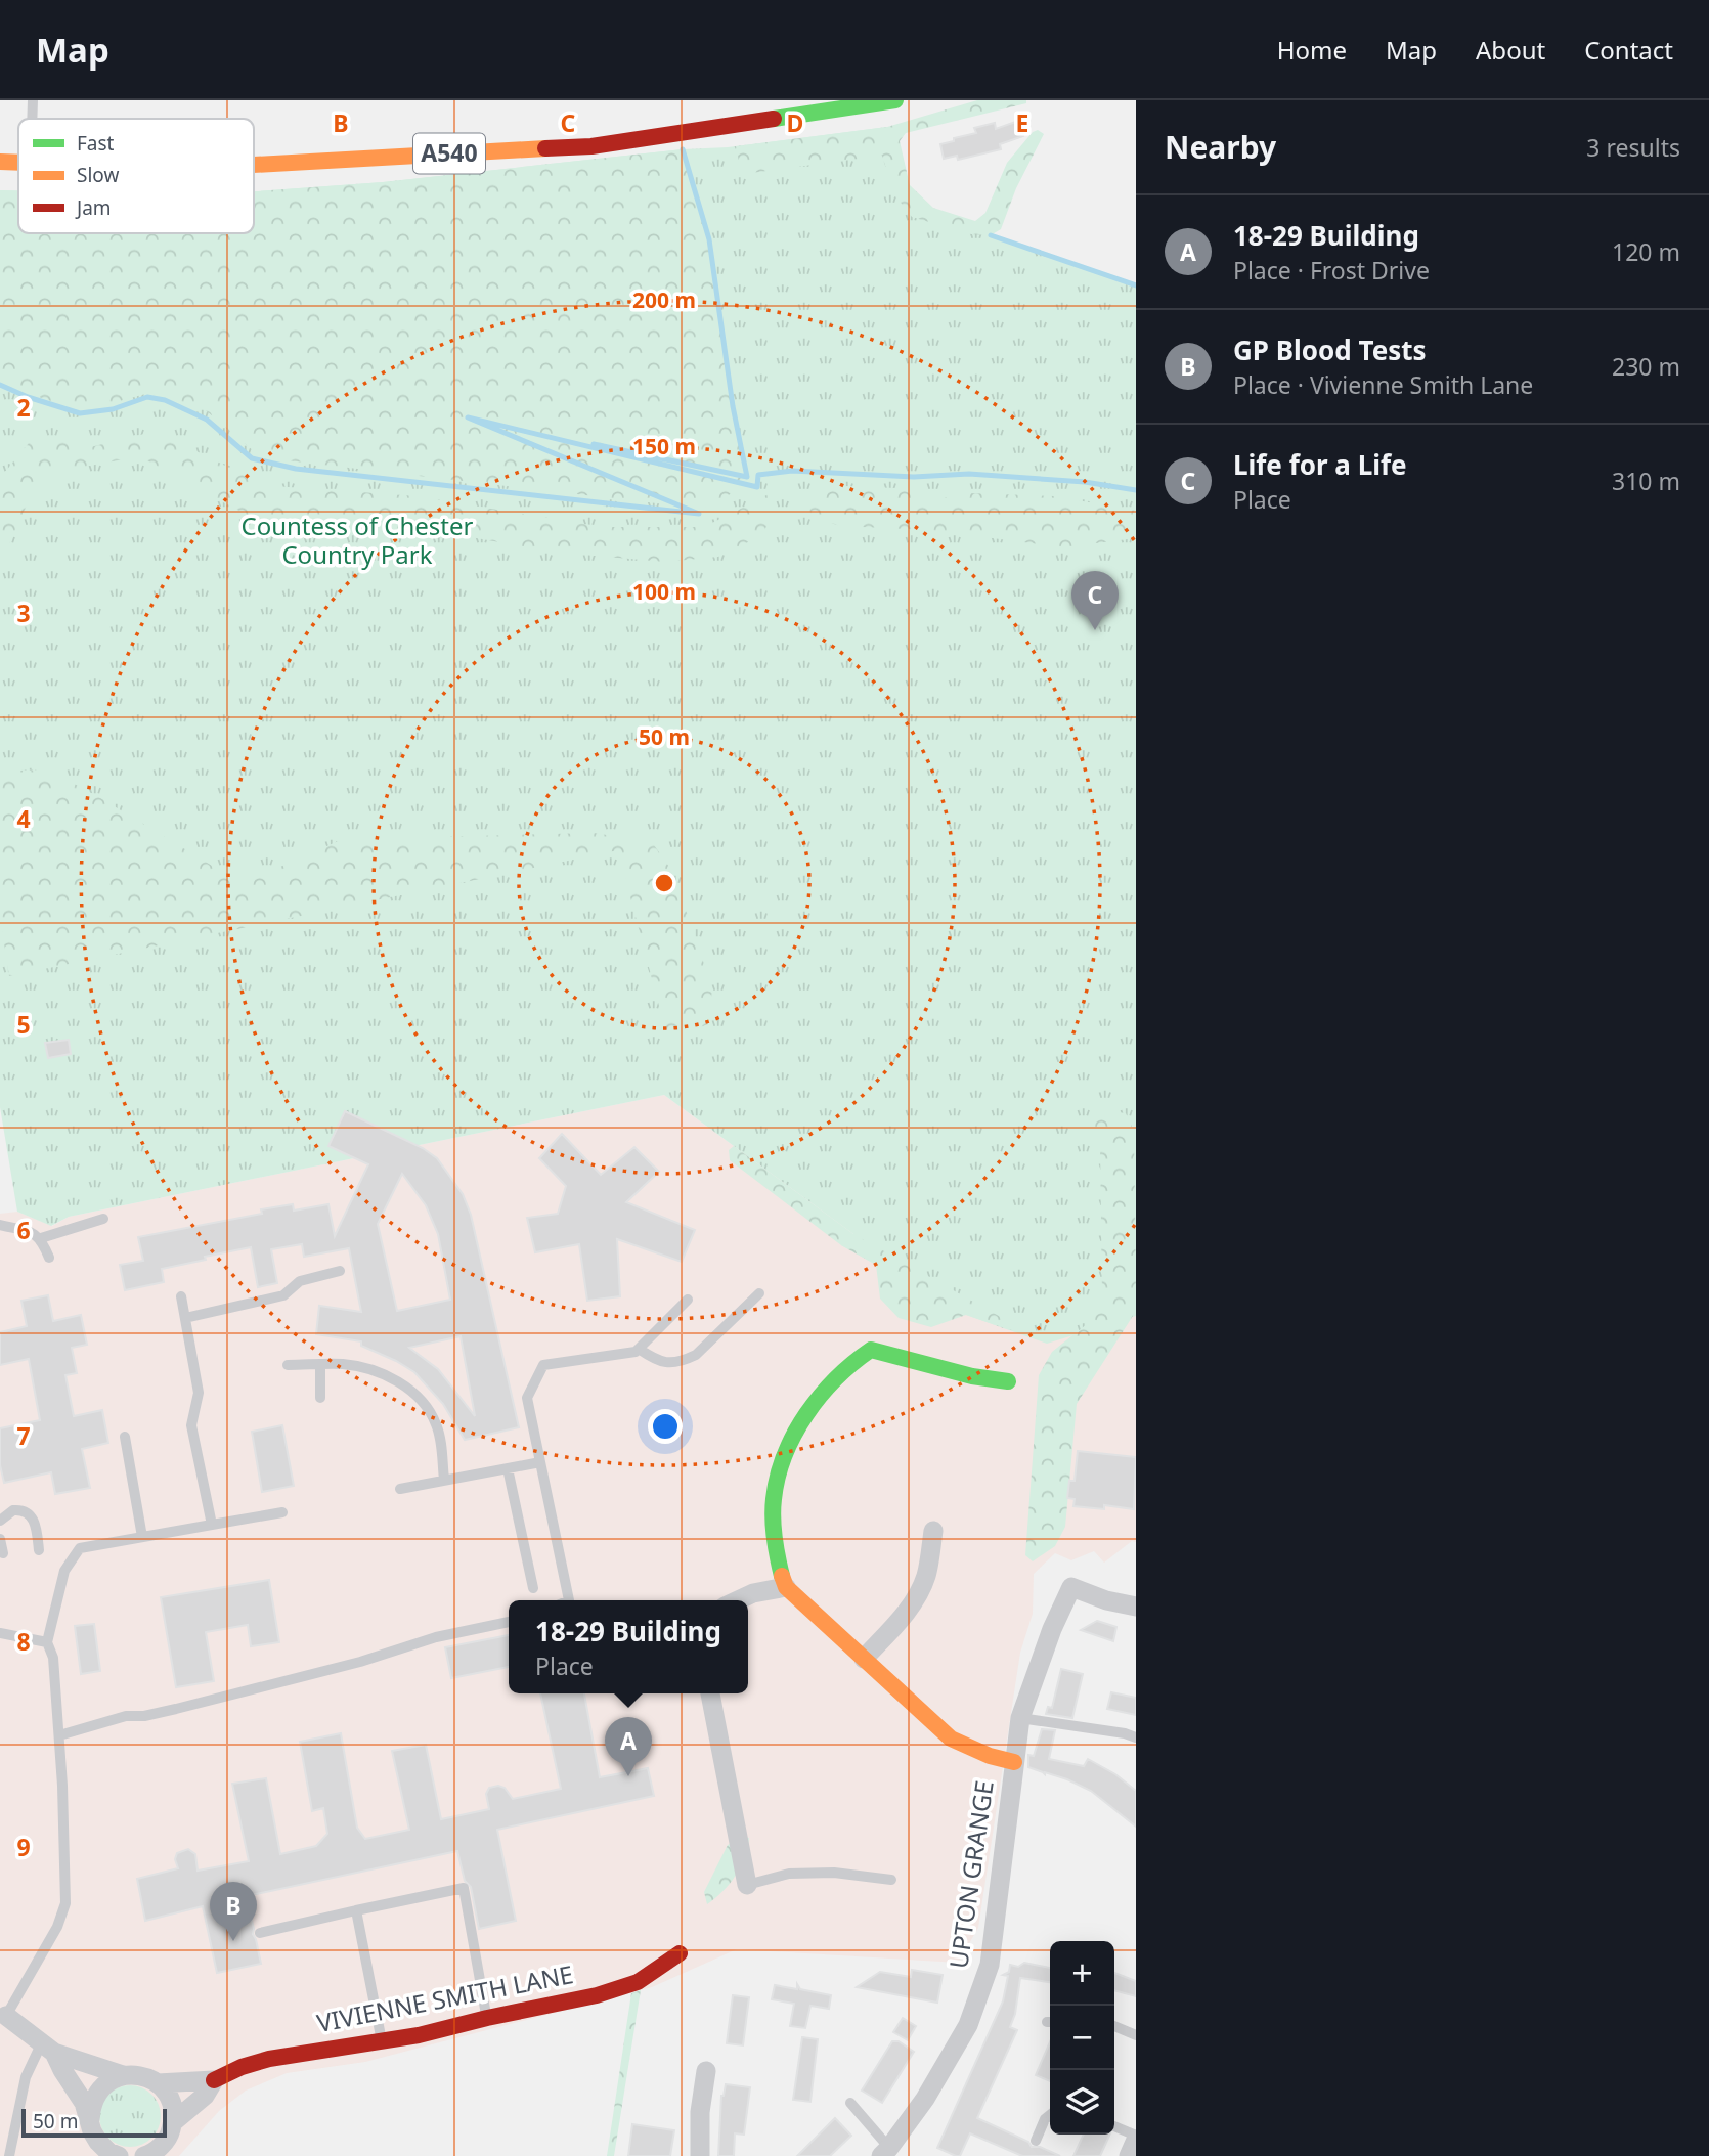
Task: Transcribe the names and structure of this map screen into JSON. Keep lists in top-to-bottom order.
{
  "streets": {
    "street": ["A540", "UPTON GRANGE", "VIVIENNE SMITH LANE"]
  },
  "parks": ["Countess of Chester Country Park"],
  "legend": ["Fast", "Slow", "Jam"],
  "scale_bar": "50 m",
  "page": {
    "header": "Map",
    "nav": [
      "Home",
      "Map",
      "About",
      "Contact"
    ],
    "heading": ["Nearby", "3 results"],
    "list": [
      {
        "mark": "A",
        "name": "18-29 Building",
        "note": "Place · Frost Drive",
        "value": "120 m"
      },
      {
        "mark": "B",
        "name": "GP Blood Tests",
        "note": "Place · Vivienne Smith Lane",
        "value": "230 m"
      },
      {
        "mark": "C",
        "name": "Life for a Life",
        "note": "Place",
        "value": "310 m"
      }
    ],
    "pins": ["C", "A", "B"],
    "popup": ["18-29 Building", "Place"],
    "map_buttons": ["+", "−"],
    "scale": "50 m"
  },
  "grid": {
    "columns": [
      "B",
      "C",
      "D",
      "E"
    ],
    "rows": [
      "2",
      "3",
      "4",
      "5",
      "6",
      "7",
      "8",
      "9"
    ]
  },
  "rings": [
    "200 m",
    "150 m",
    "100 m",
    "50 m"
  ]
}
